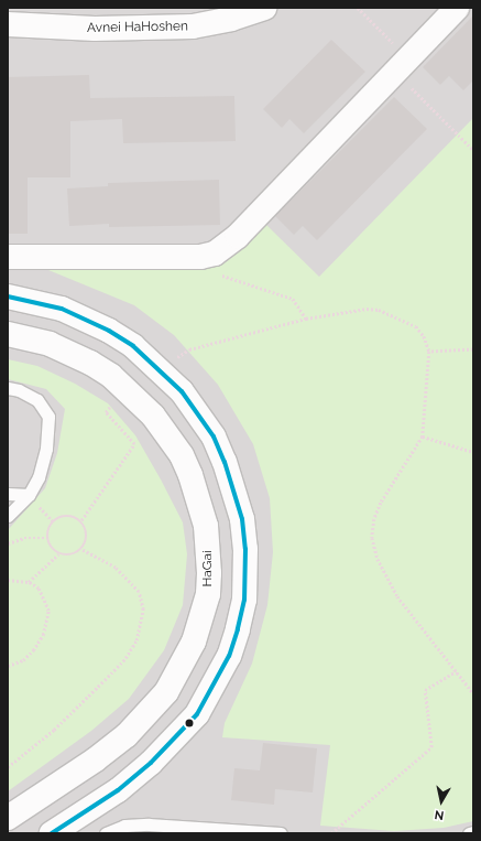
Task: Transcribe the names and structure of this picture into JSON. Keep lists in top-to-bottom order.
{
  "streets": {
    "street": ["Avnei HaHoshen", "HaGai"]
  },
  "north": "bottom"
}
